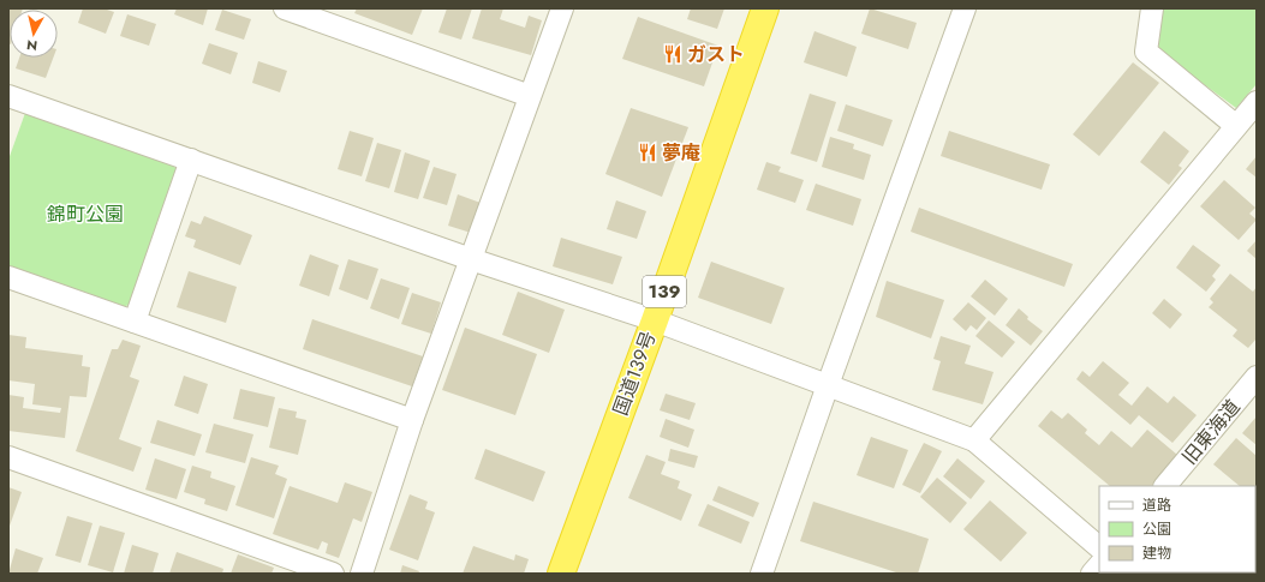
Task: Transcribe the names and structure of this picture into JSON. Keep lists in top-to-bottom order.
{
  "streets": {
    "highway": ["139", "国道139号"],
    "street": ["旧東海道"]
  },
  "parks": ["錦町公園"],
  "places": {
    "restaurant": ["ガスト", "夢庵"]
  },
  "legend": ["道路", "公園", "建物"],
  "north": "bottom"
}
